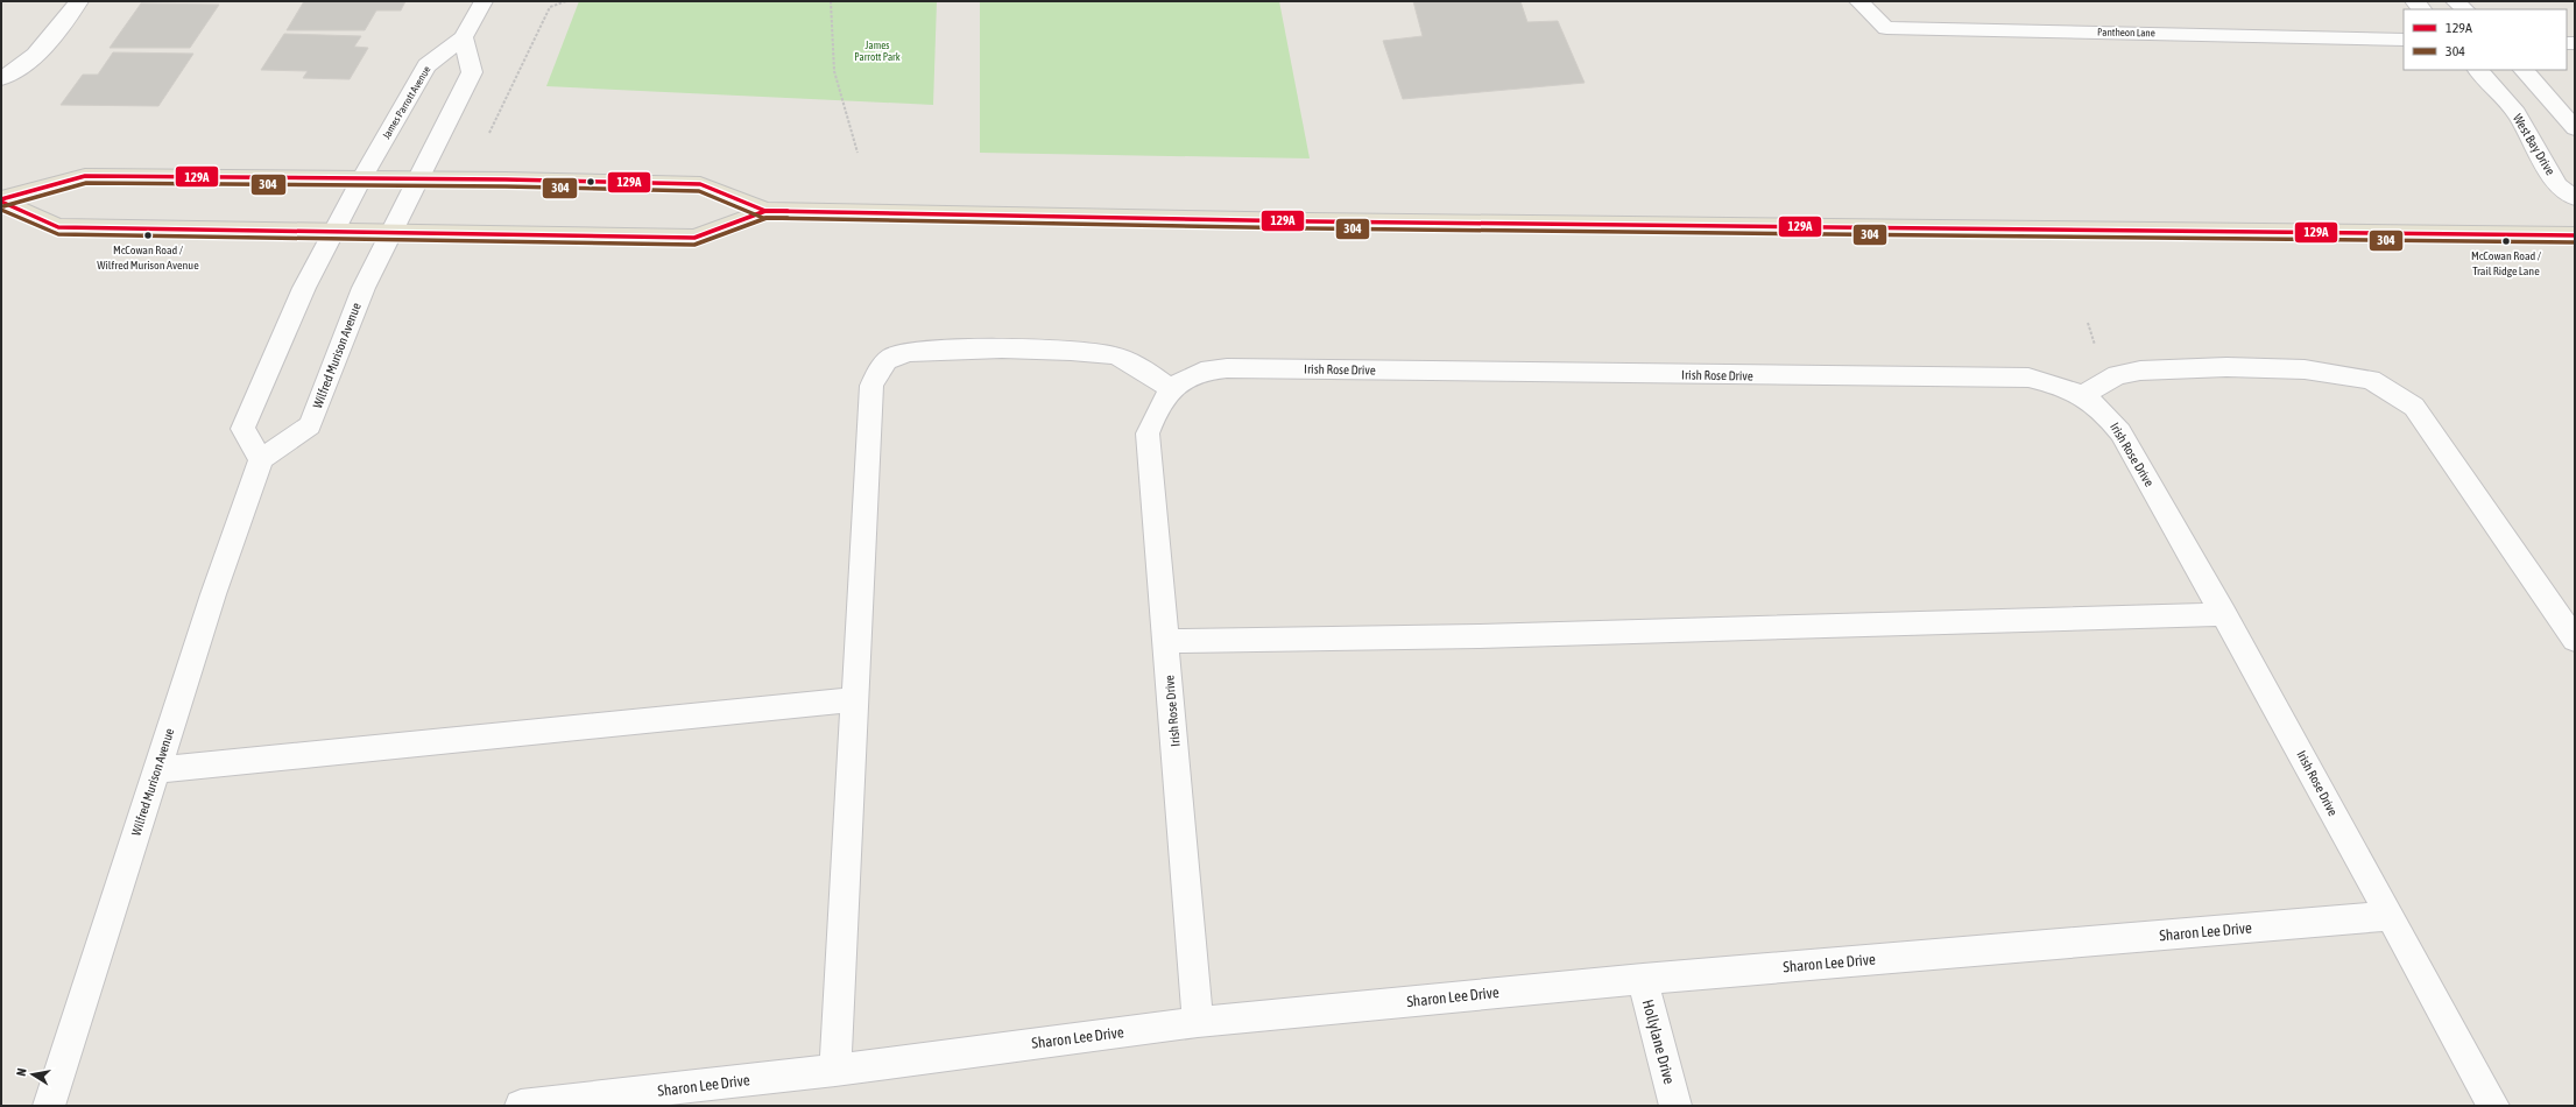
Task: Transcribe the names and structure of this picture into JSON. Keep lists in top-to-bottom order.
{
  "streets": {
    "street": [
      "Pantheon Lane",
      "James Parrott Avenue",
      "West Bay Drive",
      "Wilfred Murison Avenue",
      "Irish Rose Drive",
      "Sharon Lee Drive",
      "Hollylane Drive"
    ]
  },
  "crossings": [
    ["Irish Rose Drive", "Sharon Lee Drive"],
    ["Sharon Lee Drive", "Hollylane Drive"]
  ],
  "parks": ["James Parrott Park"],
  "places": ["McCowan Road / Wilfred Murison Avenue", "McCowan Road / Trail Ridge Lane"],
  "lines": ["transit line 129A", "transit line 304"],
  "legend": ["129A", "304"],
  "north": "left"
}
